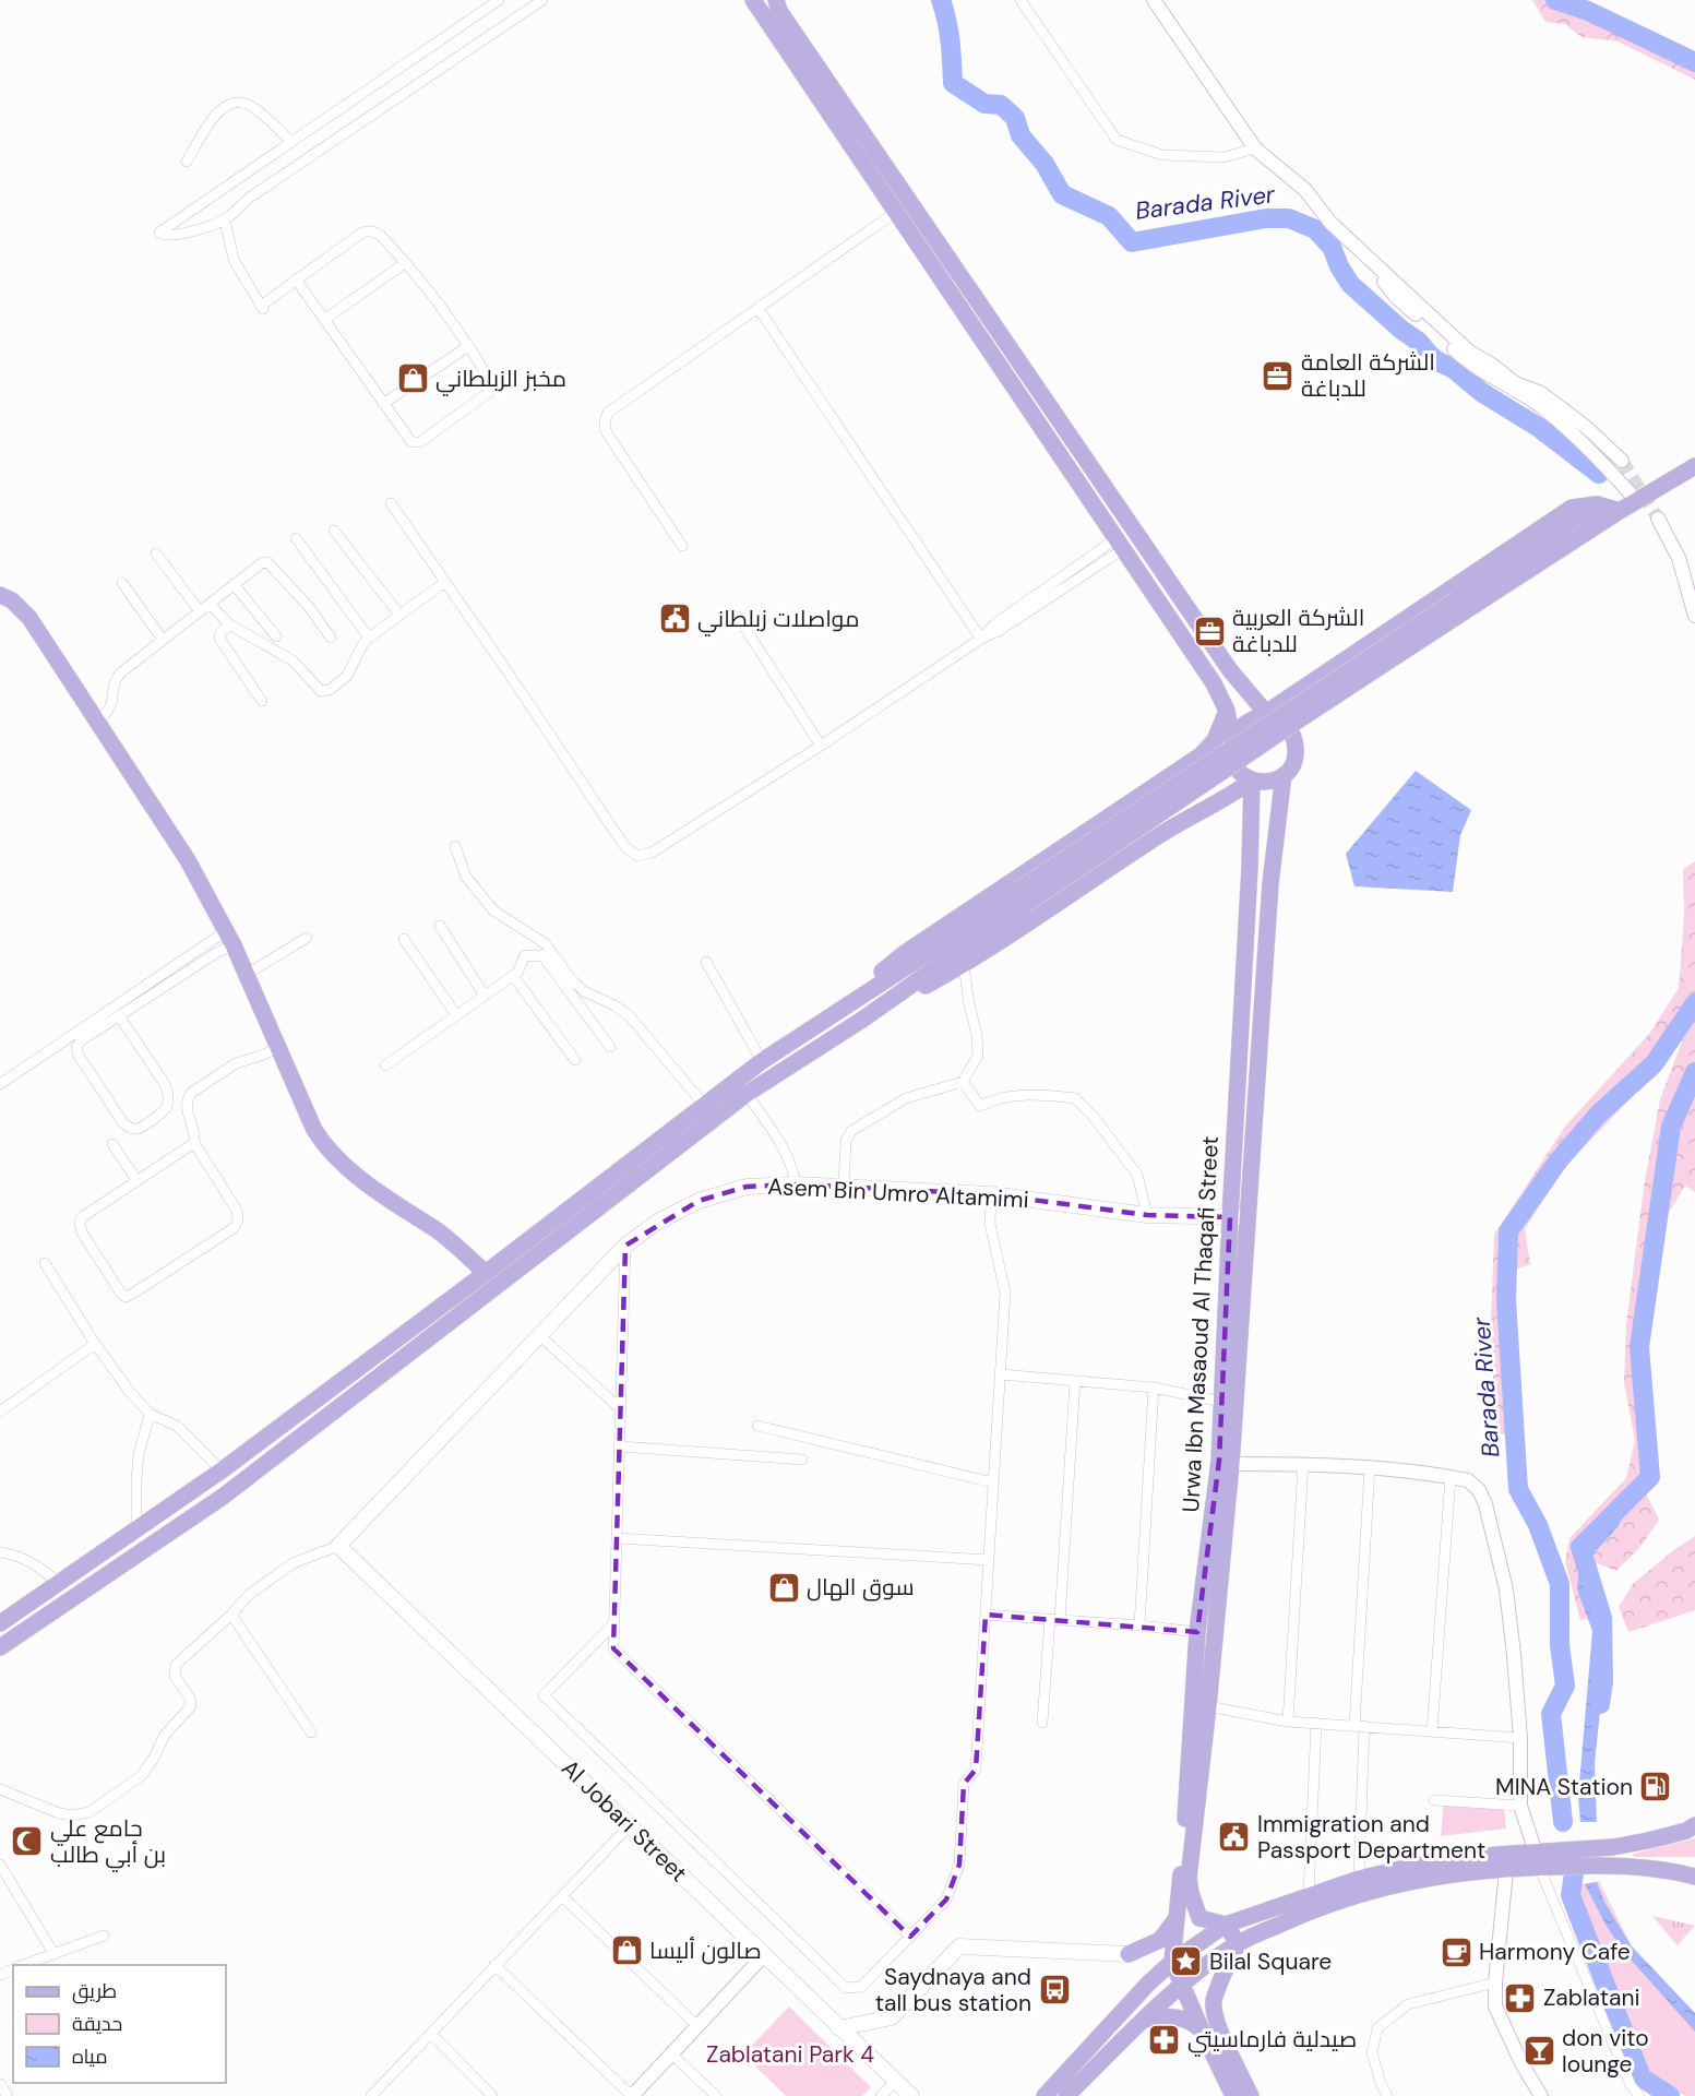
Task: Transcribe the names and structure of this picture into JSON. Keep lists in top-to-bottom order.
{
  "streets": {
    "main road": ["Asem Bin Umro Altamimi", "Urwa Ibn Masaoud Al Thaqafi Street", "Al Jobari Street"]
  },
  "crossings": [
    ["Asem Bin Umro Altamimi", "Urwa Ibn Masaoud Al Thaqafi Street"],
    ["Asem Bin Umro Altamimi", "Al Jobari Street"]
  ],
  "water": ["Barada River"],
  "parks": ["Zablatani Park 4"],
  "places": {
    "office": ["الشركة العامة للدباغة", "الشركة العربية للدباغة"],
    "shop": ["مخبز الزبلطاني", "سوق الهال", "صالون أليسا"],
    "public building": ["مواصلات زبلطاني", "Immigration and Passport Department"],
    "fuel station": ["MINA Station"],
    "mosque": ["جامع علي بن أبي طالب"],
    "cafe": ["Harmony Cafe"],
    "place": ["Bilal Square"],
    "bus stop": ["Saydnaya and tall bus station"],
    "pharmacy": ["Zablatani", "صيدلية فارماسيتي"],
    "bar": ["don vito lounge"]
  },
  "legend": ["طريق", "حديقة", "مياه"]
}
